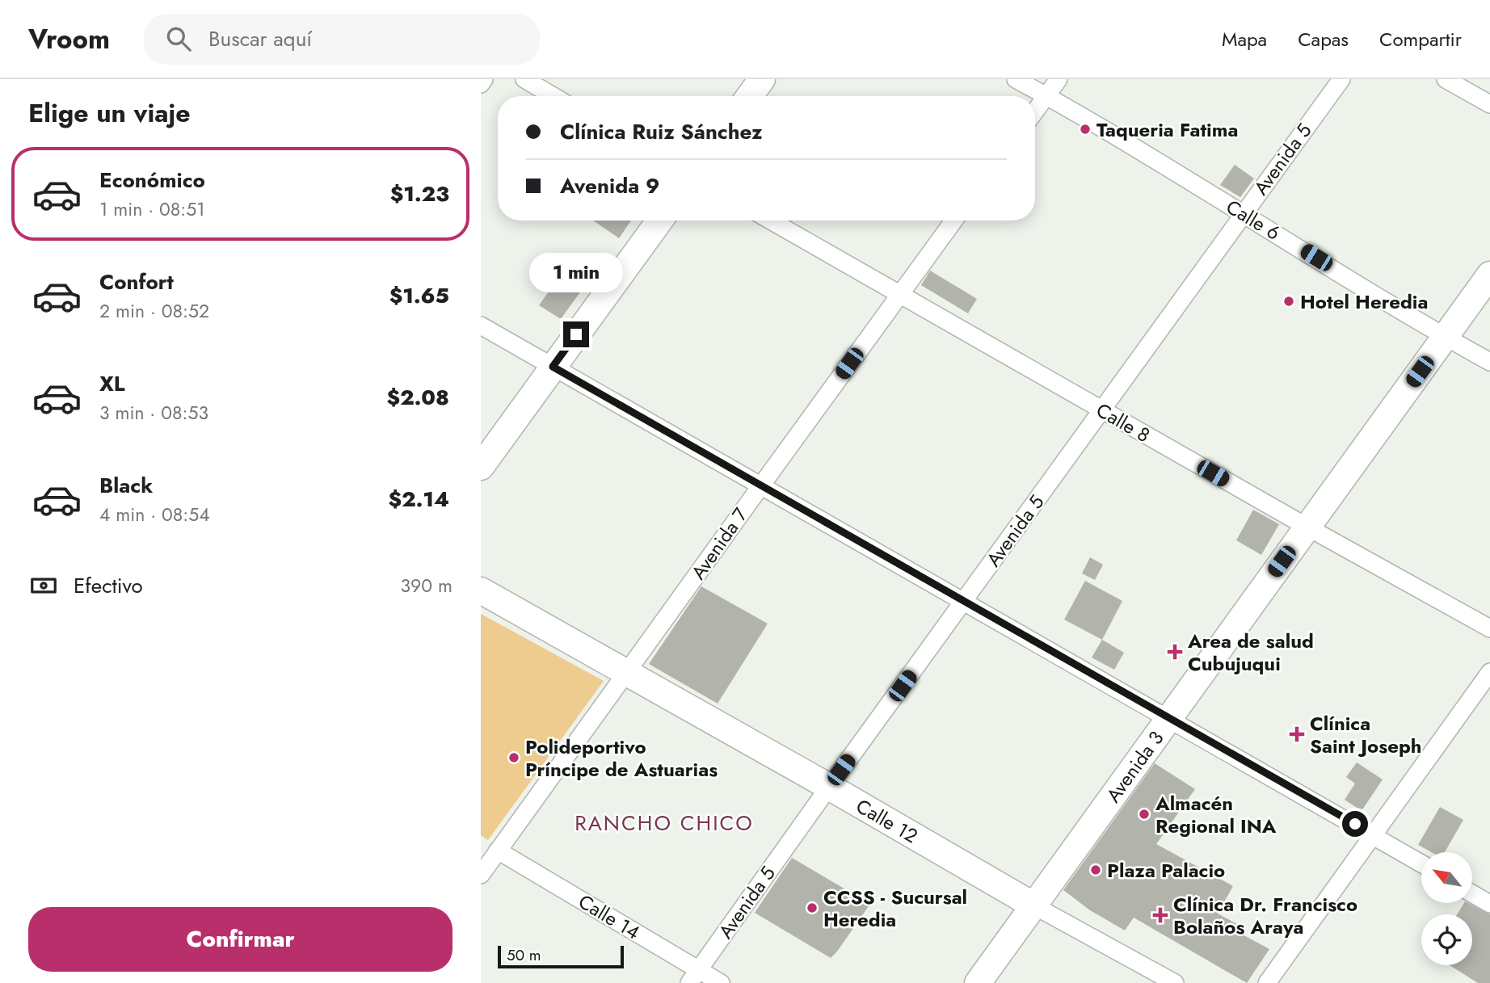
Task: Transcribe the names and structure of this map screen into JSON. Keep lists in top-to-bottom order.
{
  "streets": {
    "street": [
      "Avenida 5",
      "Calle 6",
      "Calle 8",
      "Avenida 7",
      "Avenida 3",
      "Calle 12",
      "Calle 14"
    ]
  },
  "crossings": [
    ["Avenida 5", "Calle 6"],
    ["Avenida 5", "Calle 8"],
    ["Avenida 5", "Calle 12"],
    ["Avenida 5", "Calle 14"],
    ["Calle 6", "Avenida 3"],
    ["Calle 8", "Avenida 7"],
    ["Calle 8", "Avenida 3"],
    ["Avenida 7", "Calle 12"],
    ["Avenida 7", "Calle 14"],
    ["Avenida 3", "Calle 12"]
  ],
  "districts": ["RANCHO CHICO"],
  "places": {
    "other": [
      "Taqueria Fatima",
      "Hotel Heredia",
      "Polideportivo Príncipe de Astuarias",
      "Almacén Regional INA",
      "Plaza Palacio",
      "CCSS - Sucursal Heredia"
    ],
    "health": ["Area de salud Cubujuqui", "Clínica Saint Joseph", "Clínica Dr. Francisco Bolaños Araya"]
  },
  "scale_bar": "50 m",
  "north": "top left",
  "page": {
    "header": "Vroom",
    "search": "Buscar aquí",
    "nav": ["Mapa", "Capas", "Compartir"],
    "heading": "Elige un viaje",
    "banner": ["Clínica Ruiz Sánchez", "Avenida 9"],
    "list": [
      {
        "name": "Económico",
        "note": "1 min · 08:51",
        "value": "$1.23"
      },
      {
        "name": "Confort",
        "note": "2 min · 08:52",
        "value": "$1.65"
      },
      {
        "name": "XL",
        "note": "3 min · 08:53",
        "value": "$2.08"
      },
      {
        "name": "Black",
        "note": "4 min · 08:54",
        "value": "$2.14"
      }
    ],
    "bubble": "1 min",
    "pay": ["Efectivo", "390 m"],
    "buttons": "Confirmar",
    "scale": "50 m"
  }
}
